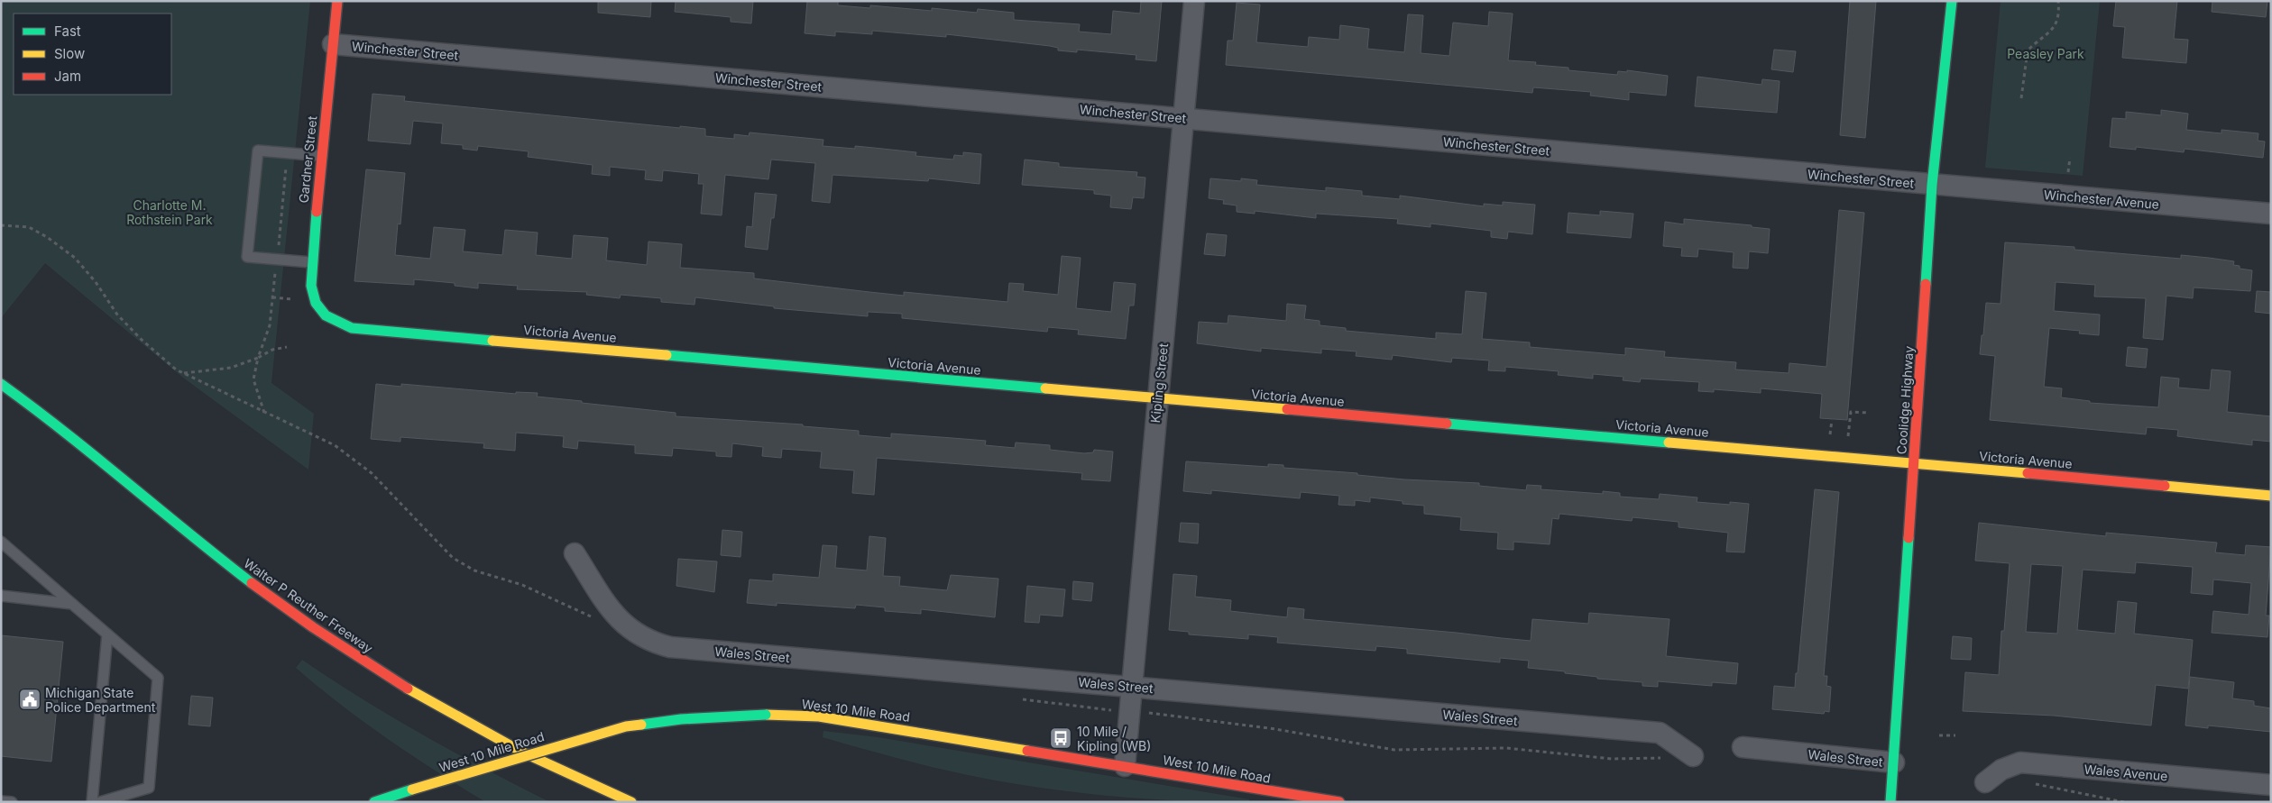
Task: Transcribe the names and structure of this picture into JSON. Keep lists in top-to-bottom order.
{
  "streets": {
    "main road": [
      "Gardner Street",
      "Victoria Avenue",
      "Coolidge Highway",
      "Walter P Reuther Freeway",
      "West 10 Mile Road"
    ],
    "street": [
      "Winchester Street",
      "Winchester Avenue",
      "Kipling Street",
      "Wales Street",
      "Wales Avenue"
    ]
  },
  "crossings": [
    ["Winchester Street", "Gardner Street"],
    ["Winchester Street", "Winchester Avenue"],
    ["Winchester Street", "Kipling Street"],
    ["Winchester Street", "Coolidge Highway"],
    ["Gardner Street", "Victoria Avenue"],
    ["Winchester Avenue", "Coolidge Highway"],
    ["Victoria Avenue", "Kipling Street"],
    ["Victoria Avenue", "Coolidge Highway"],
    ["Kipling Street", "Wales Street"],
    ["Kipling Street", "West 10 Mile Road"],
    ["Coolidge Highway", "Wales Street"]
  ],
  "parks": ["Peasley Park", "Charlotte M. Rothstein Park"],
  "places": {
    "public building": ["Michigan State Police Department"],
    "bus stop": ["10 Mile / Kipling (WB)"]
  },
  "legend": ["Fast", "Slow", "Jam"]
}
